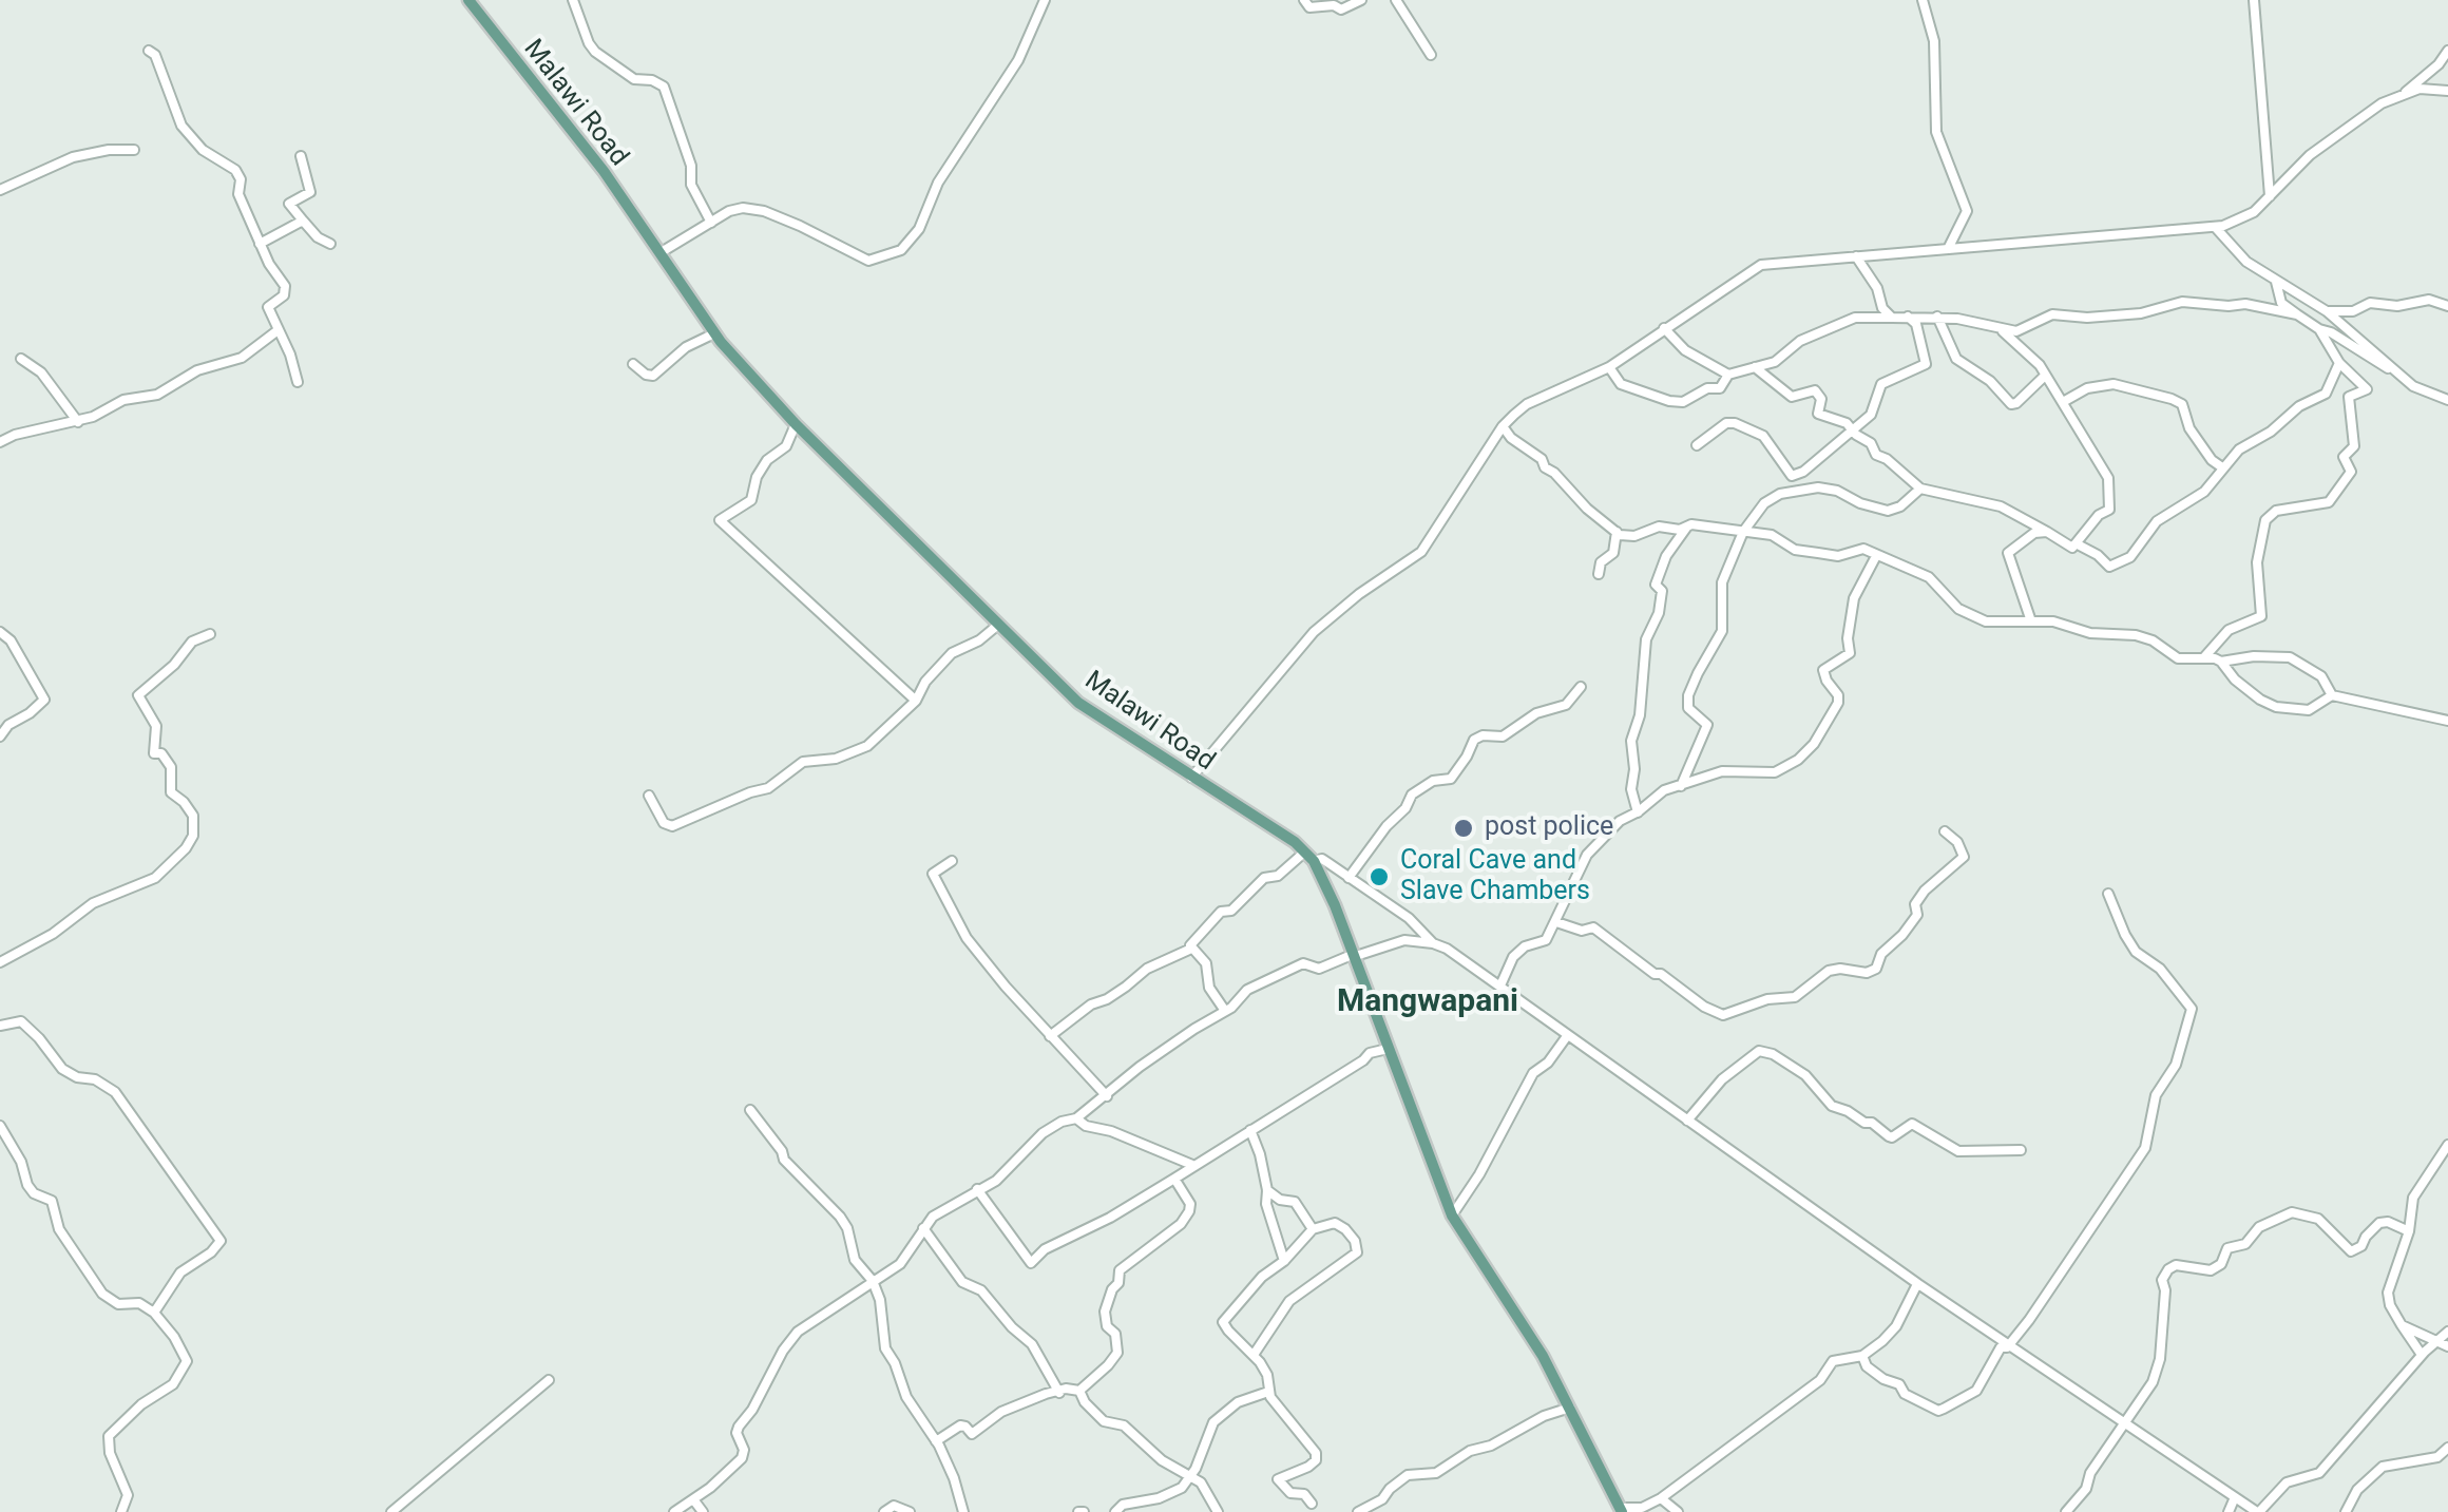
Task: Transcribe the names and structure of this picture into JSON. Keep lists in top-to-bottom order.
{
  "streets": {
    "main road": ["Malawi Road"]
  },
  "districts": ["Mangwapani"],
  "places": ["post police", "Coral Cave and Slave Chambers"]
}
